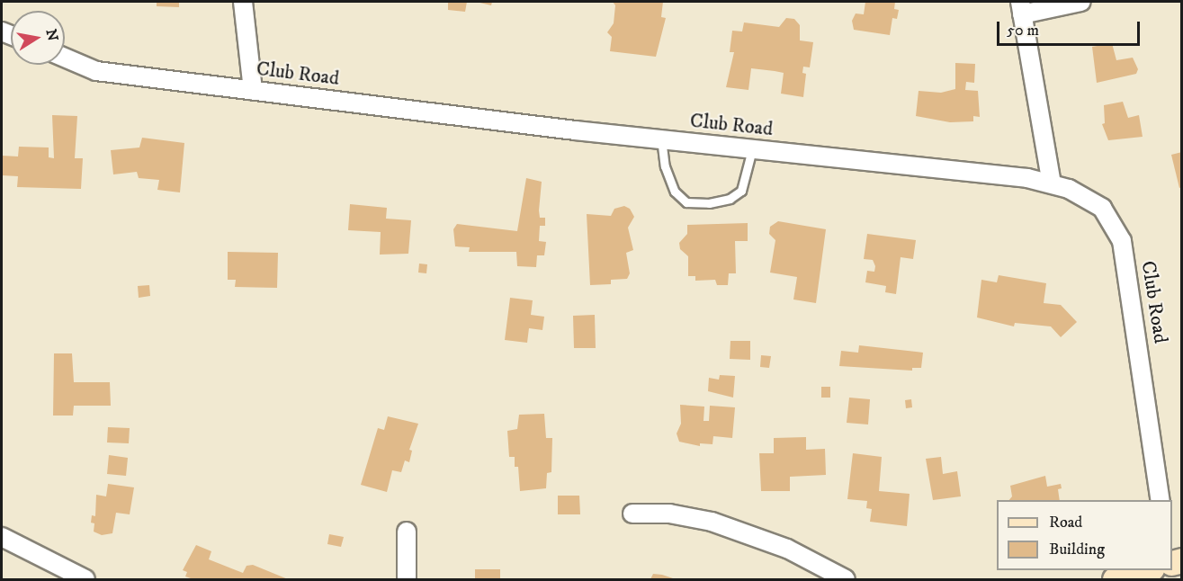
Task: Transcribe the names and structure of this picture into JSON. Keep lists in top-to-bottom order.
{
  "streets": {
    "street": ["Club Road"]
  },
  "legend": ["Road", "Building"],
  "scale_bar": "50 m",
  "north": "right"
}
